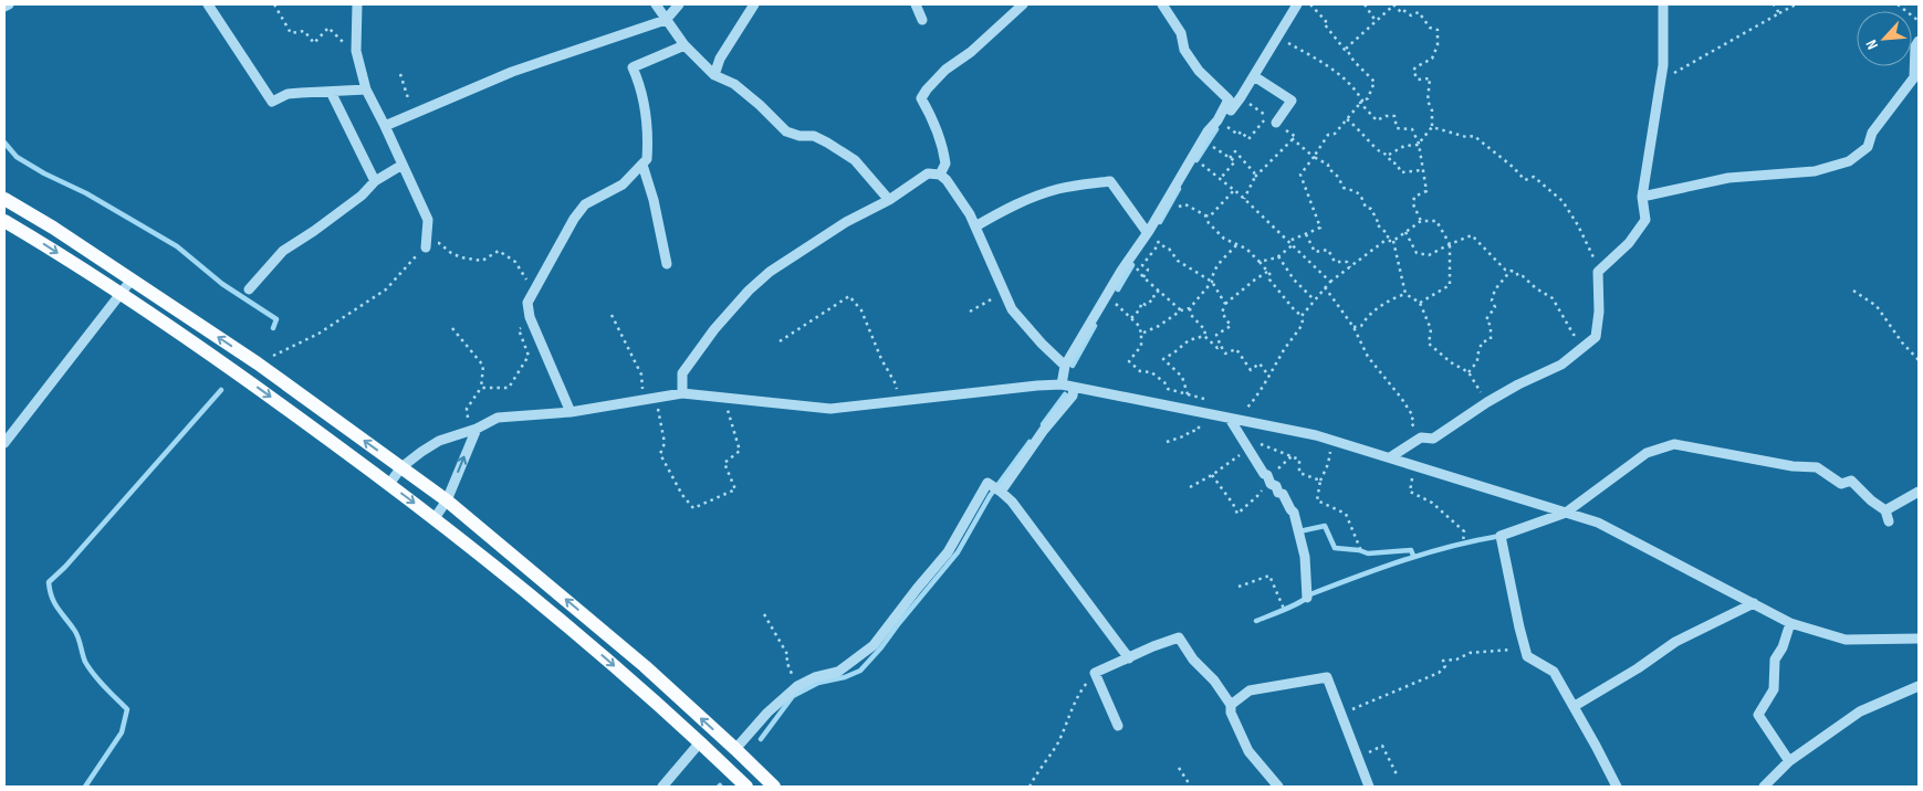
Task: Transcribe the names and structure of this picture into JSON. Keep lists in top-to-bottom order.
{
  "north": "bottom left"
}
